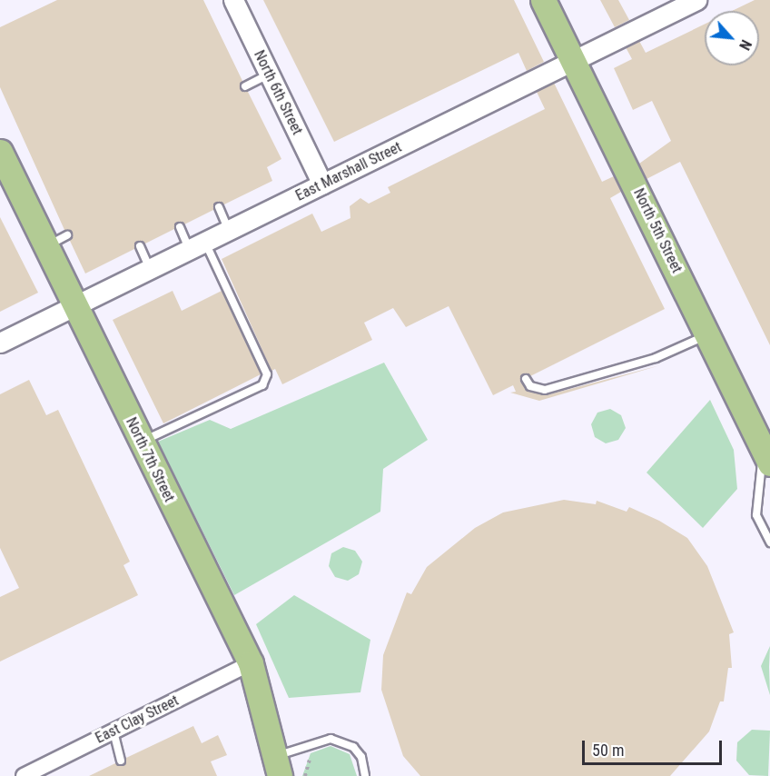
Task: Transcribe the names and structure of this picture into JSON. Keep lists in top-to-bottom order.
{
  "streets": {
    "main road": ["North 5th Street", "North 7th Street"],
    "street": ["North 6th Street", "East Marshall Street", "East Clay Street"]
  },
  "crossings": [
    ["North 6th Street", "East Marshall Street"],
    ["East Marshall Street", "North 5th Street"],
    ["East Marshall Street", "North 7th Street"],
    ["North 7th Street", "East Clay Street"]
  ],
  "scale_bar": "50 m",
  "north": "bottom right"
}
